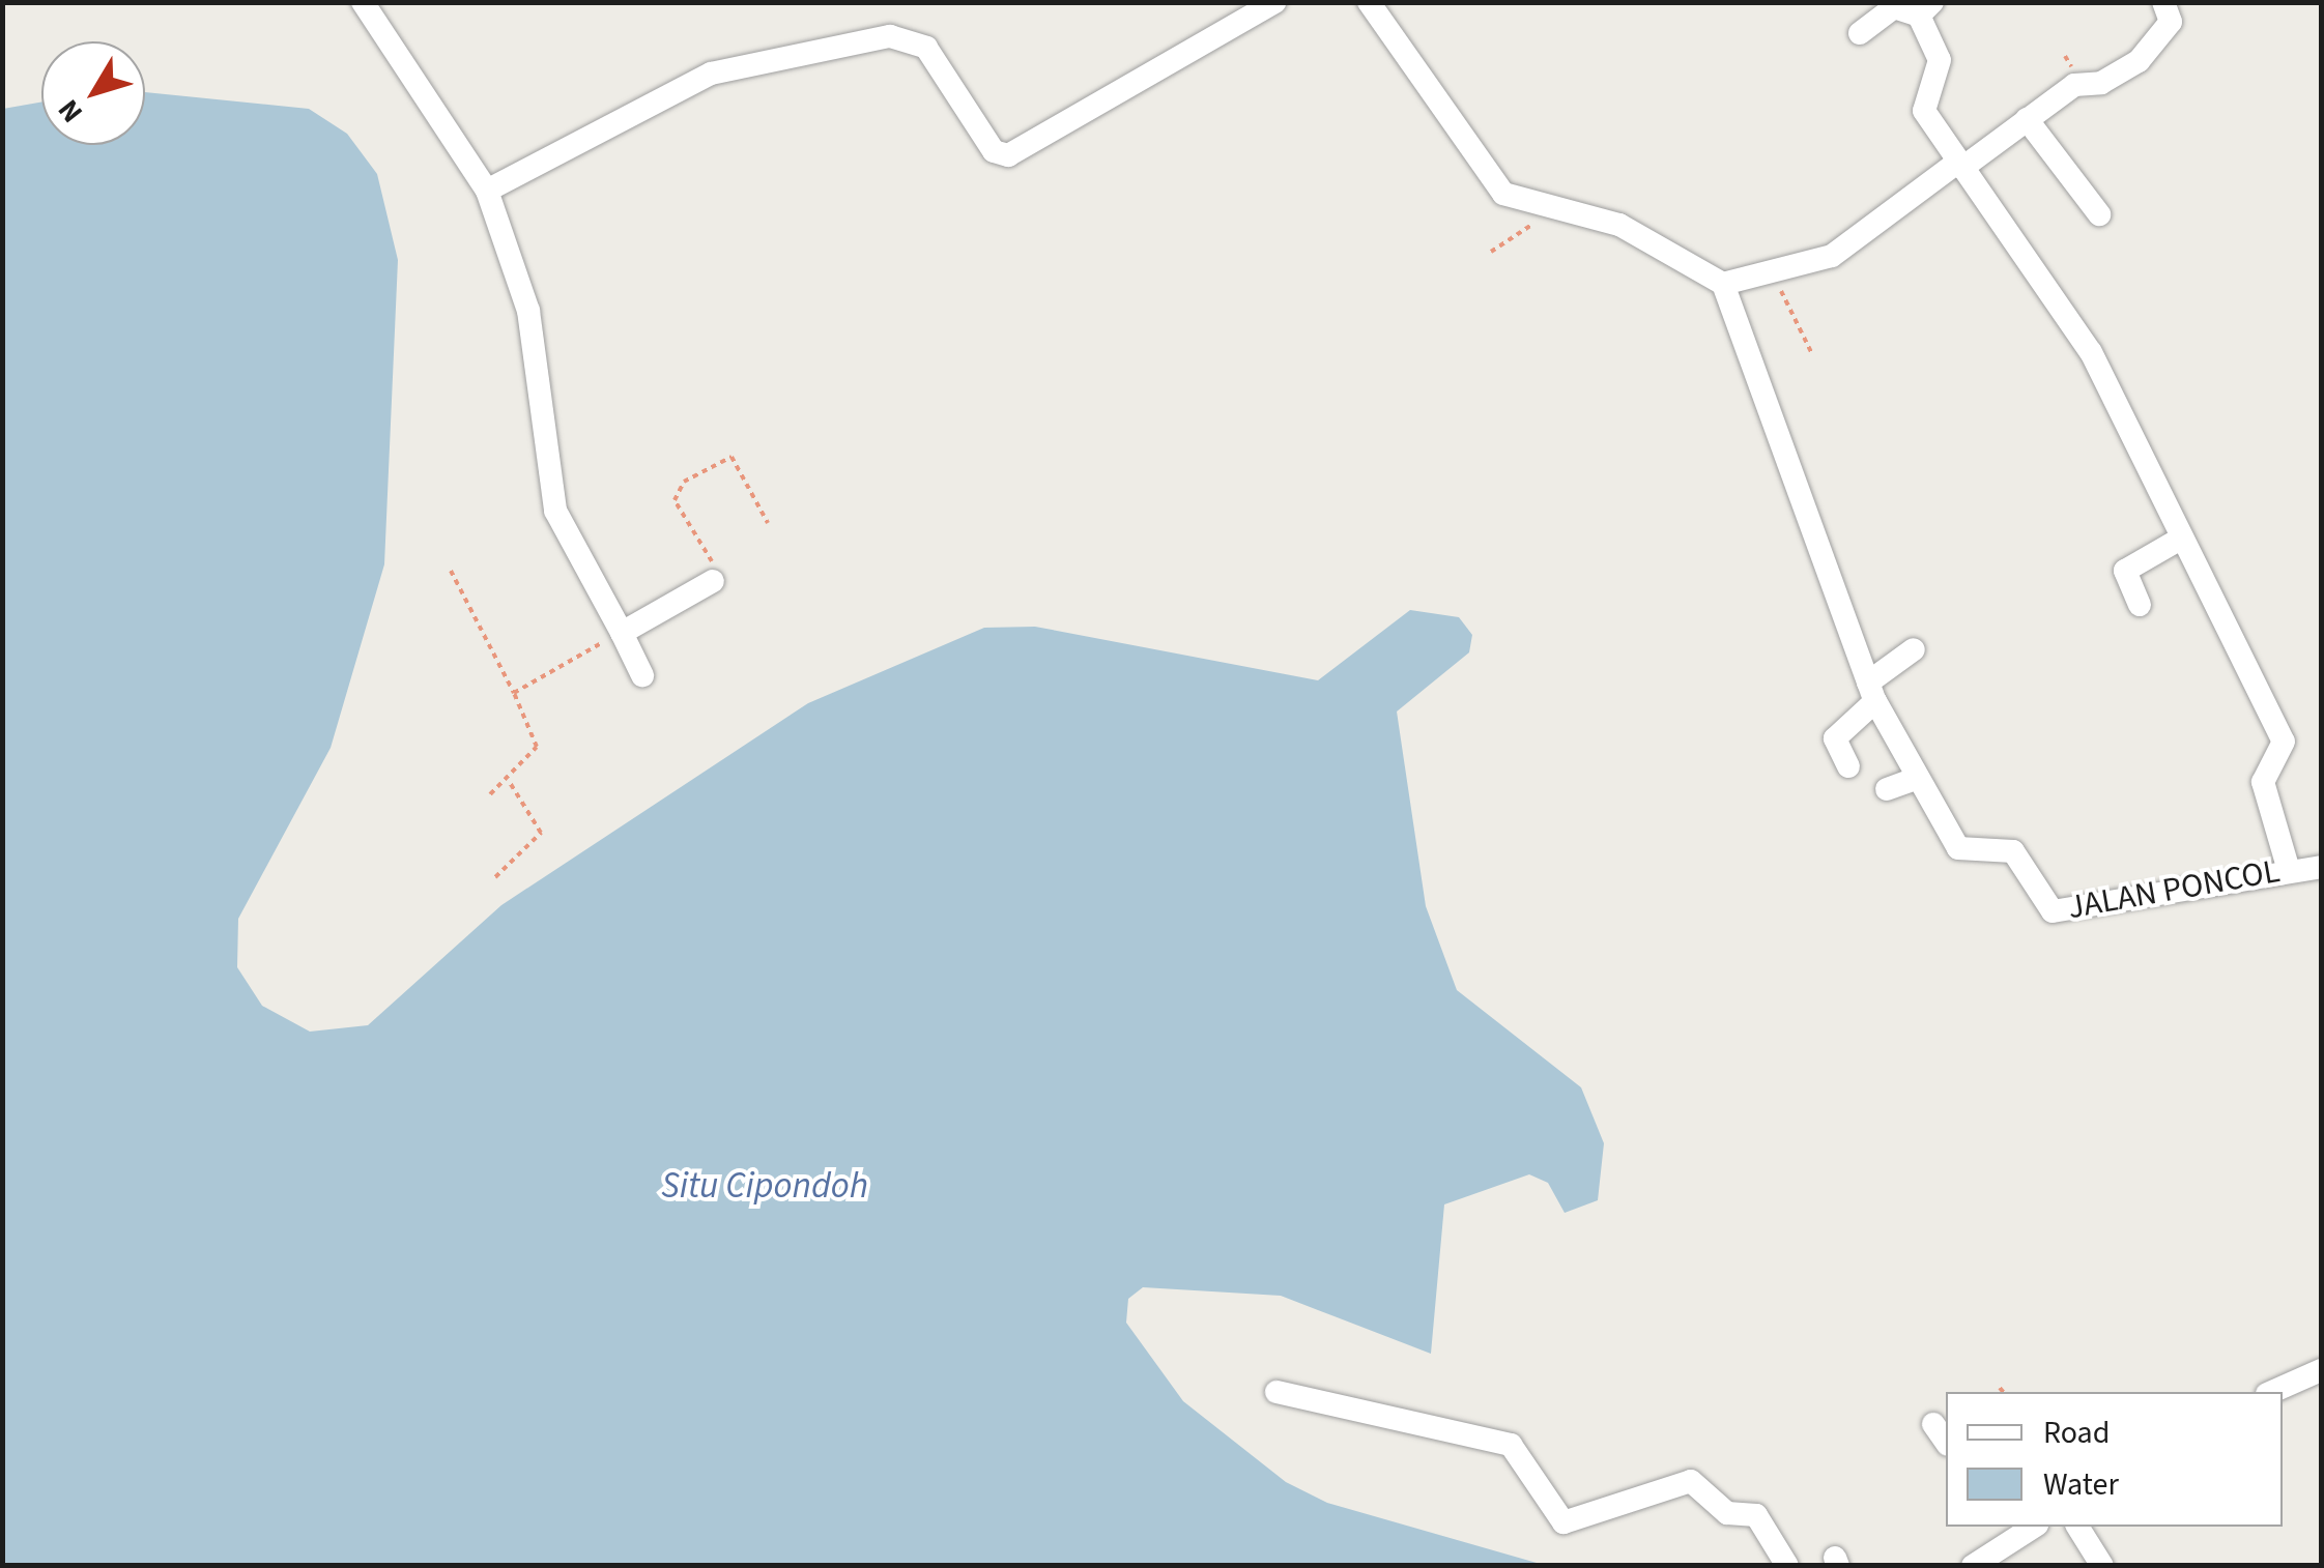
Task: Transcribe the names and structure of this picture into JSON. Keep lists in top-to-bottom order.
{
  "streets": {
    "street": ["JALAN PONCOL"]
  },
  "water": ["Situ Cipondoh"],
  "legend": ["Road", "Water"],
  "north": "bottom left"
}
